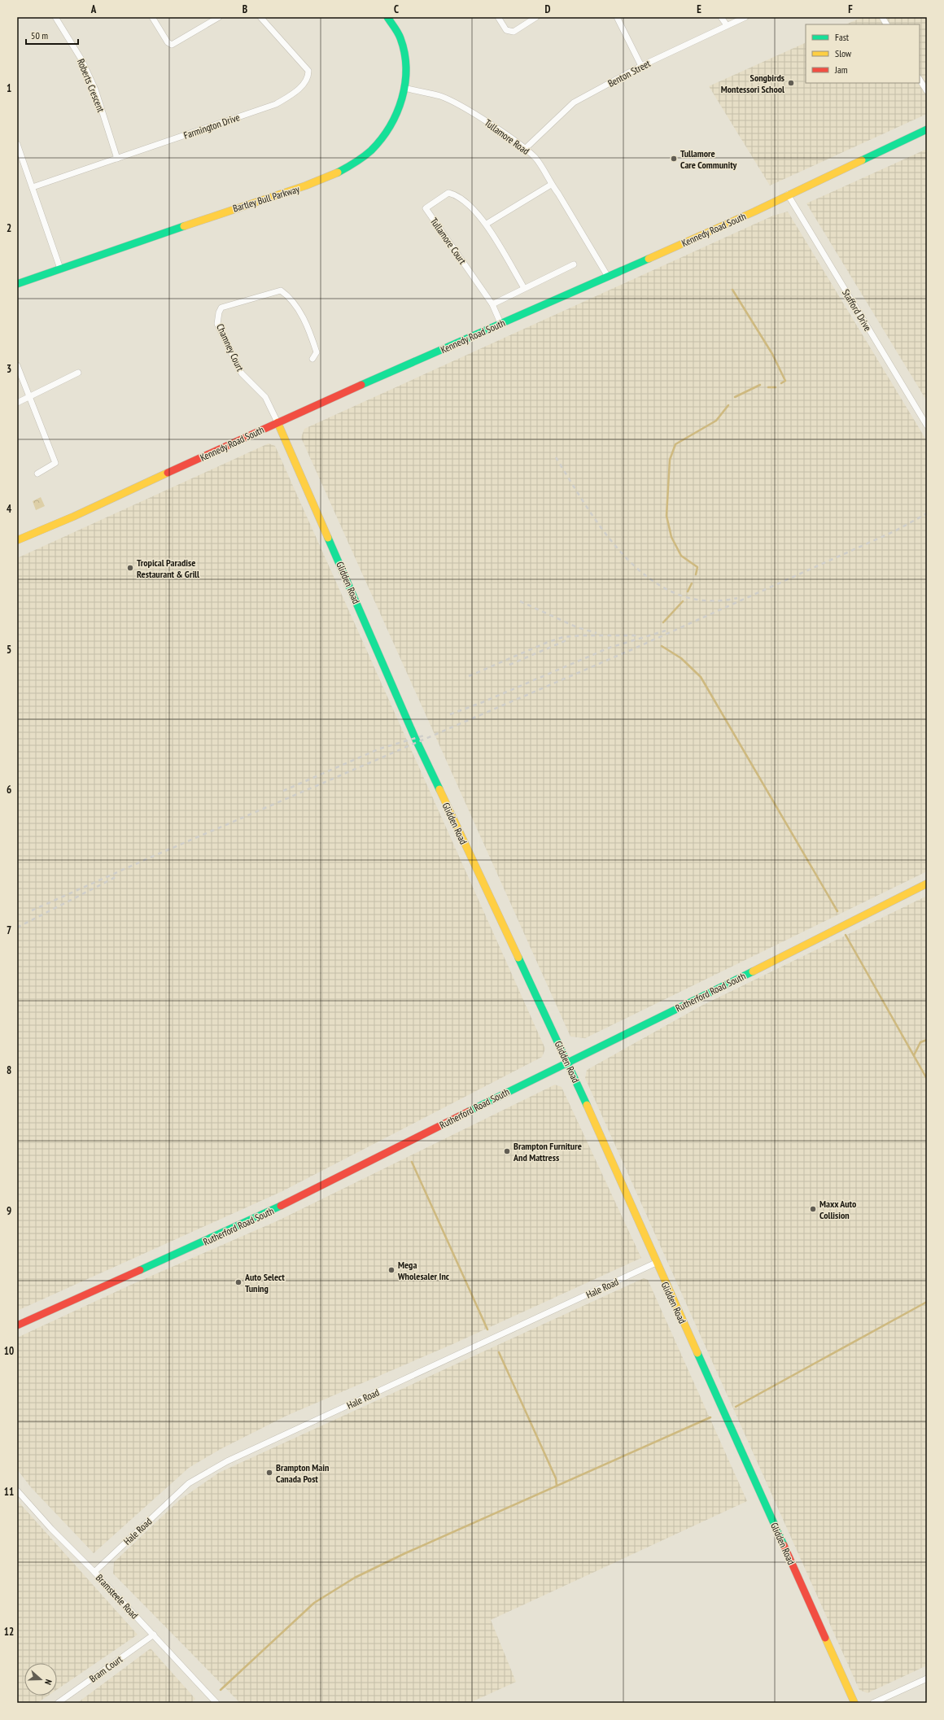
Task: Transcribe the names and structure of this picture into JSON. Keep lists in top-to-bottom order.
{
  "streets": {
    "street": [
      "Benton Street",
      "Roberts Crescent",
      "Farmington Drive",
      "Tullamore Road",
      "Bartley Bull Parkway",
      "Kennedy Road South",
      "Tullamore Court",
      "Stafford Drive",
      "Chamney Court",
      "Glidden Road",
      "Rutherford Road South",
      "Hale Road",
      "Bramsteele Road",
      "Bram Court"
    ]
  },
  "crossings": [
    ["Benton Street", "Tullamore Road"],
    ["Roberts Crescent", "Farmington Drive"],
    ["Tullamore Road", "Bartley Bull Parkway"],
    ["Tullamore Road", "Kennedy Road South"],
    ["Kennedy Road South", "Tullamore Court"],
    ["Kennedy Road South", "Stafford Drive"],
    ["Kennedy Road South", "Chamney Court"],
    ["Kennedy Road South", "Glidden Road"],
    ["Chamney Court", "Glidden Road"],
    ["Glidden Road", "Rutherford Road South"],
    ["Glidden Road", "Hale Road"],
    ["Hale Road", "Bramsteele Road"],
    ["Bramsteele Road", "Bram Court"]
  ],
  "places": [
    "Songbirds Montessori School",
    "Tullamore Care Community",
    "Tropical Paradise Restaurant & Grill",
    "Brampton Furniture And Mattress",
    "Maxx Auto Collision",
    "Mega Wholesaler Inc",
    "Auto Select Tuning",
    "Brampton Main Canada Post"
  ],
  "legend": ["Fast", "Slow", "Jam"],
  "scale_bar": "50 m",
  "north": "right",
  "grid": {
    "columns": [
      "A",
      "B",
      "C",
      "D",
      "E",
      "F"
    ],
    "rows": [
      "1",
      "2",
      "3",
      "4",
      "5",
      "6",
      "7",
      "8",
      "9",
      "10",
      "11",
      "12"
    ]
  }
}
